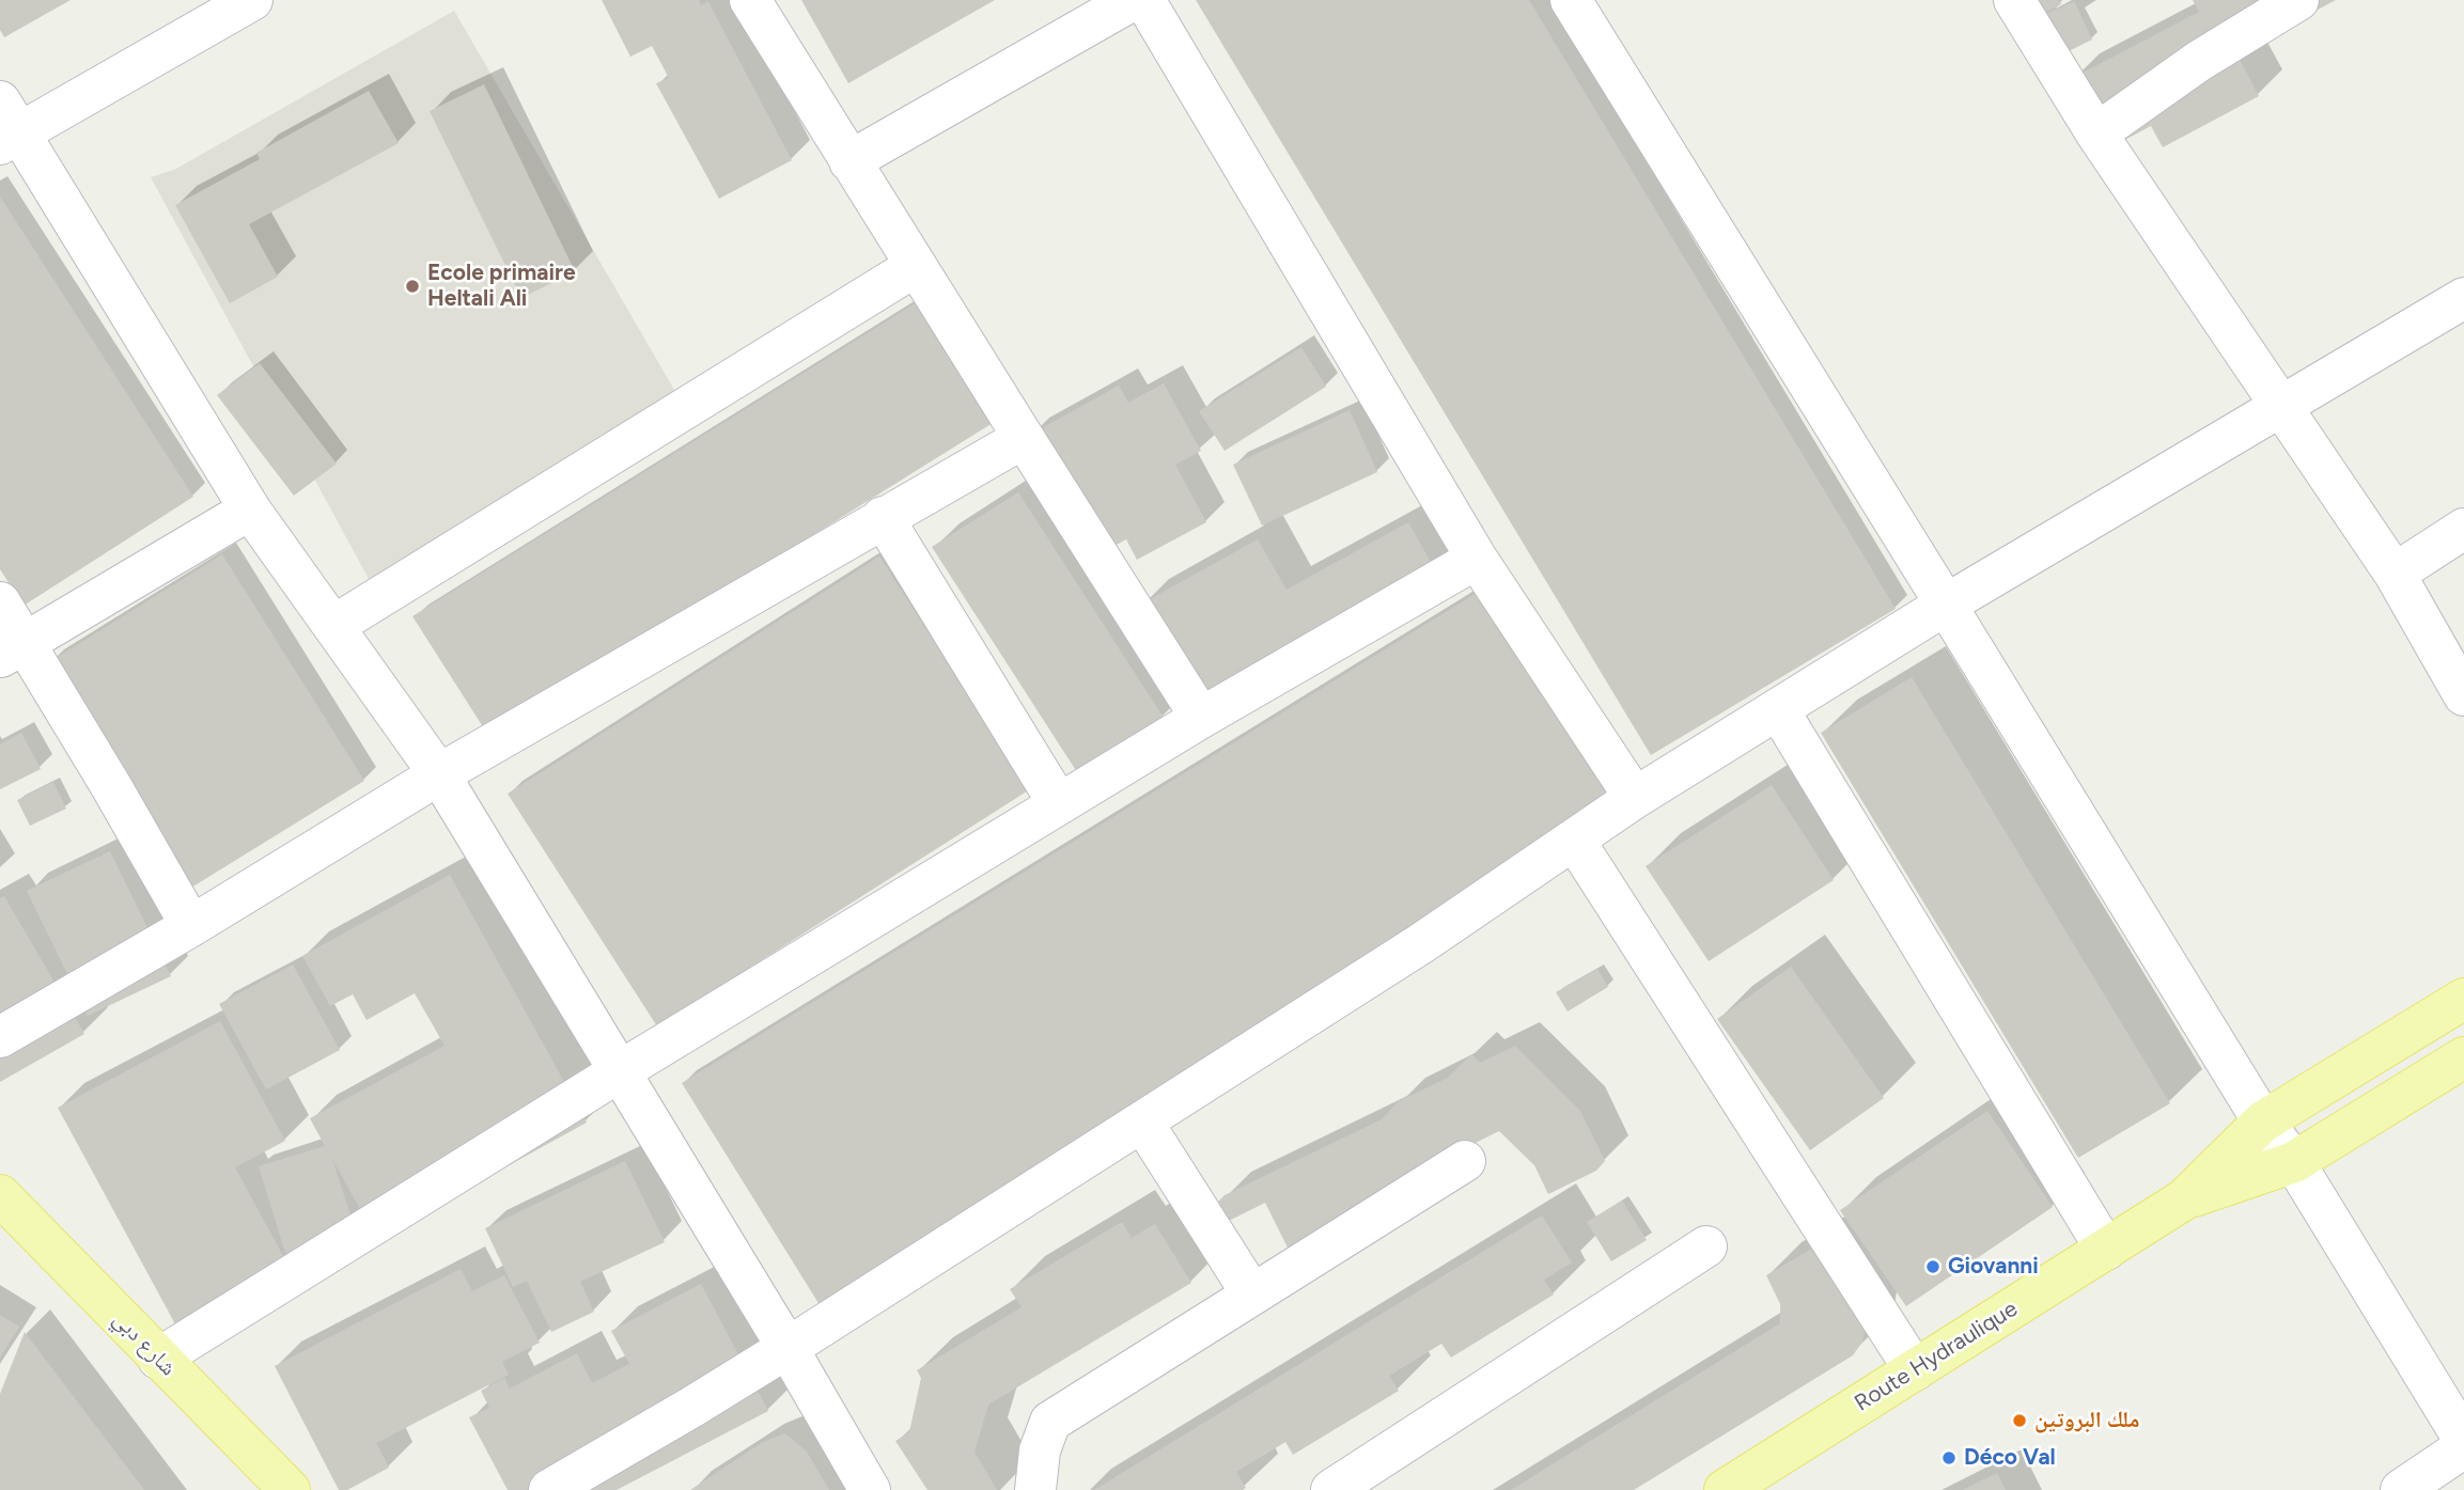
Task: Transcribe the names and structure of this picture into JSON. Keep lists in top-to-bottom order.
{
  "streets": {
    "main road": ["شارع دبي", "Route Hydraulique"]
  },
  "places": [
    "Ecole primaire Heltali Ali",
    "Giovanni",
    "ملك البروتين",
    "Déco Val"
  ]
}
